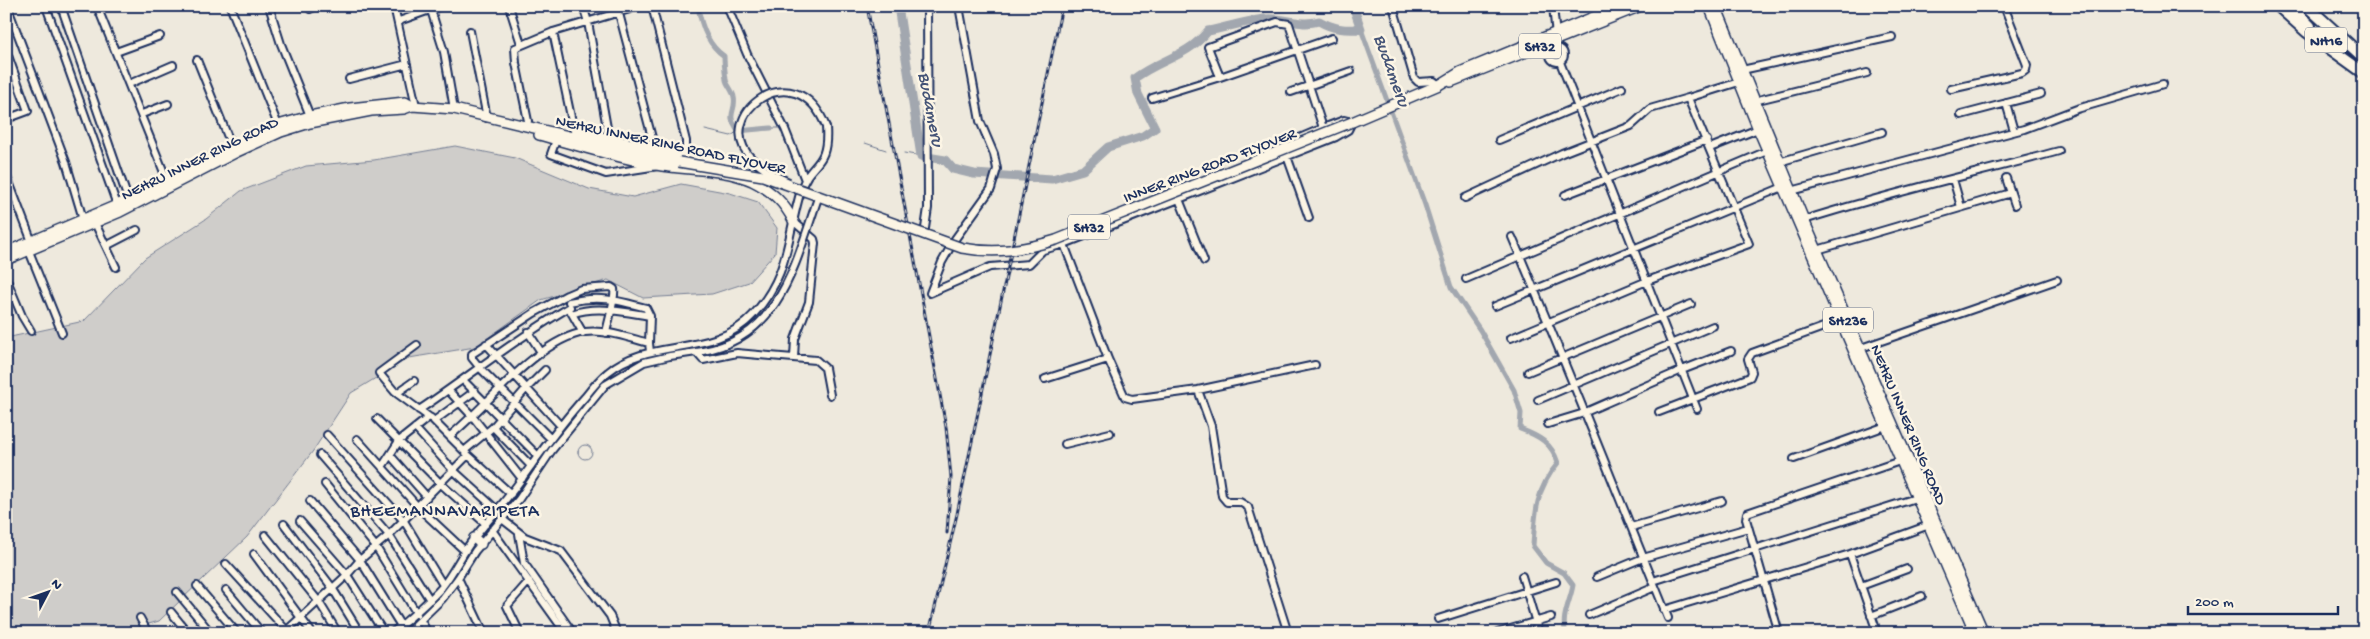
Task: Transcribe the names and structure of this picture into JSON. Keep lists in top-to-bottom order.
{
  "streets": {
    "highway": ["NH16"],
    "main road": [
      "SH32",
      "NEHRU INNER RING ROAD FLYOVER",
      "NEHRU INNER RING ROAD",
      "INNER RING ROAD FLYOVER",
      "SH236"
    ]
  },
  "crossings": [
    ["SH32", "INNER RING ROAD FLYOVER"],
    ["NEHRU INNER RING ROAD FLYOVER", "INNER RING ROAD FLYOVER"],
    ["NEHRU INNER RING ROAD", "SH236"]
  ],
  "districts": ["BHEEMANNAVARIPETA"],
  "water": ["Budameru"],
  "scale_bar": "200 m",
  "north": "top right"
}
